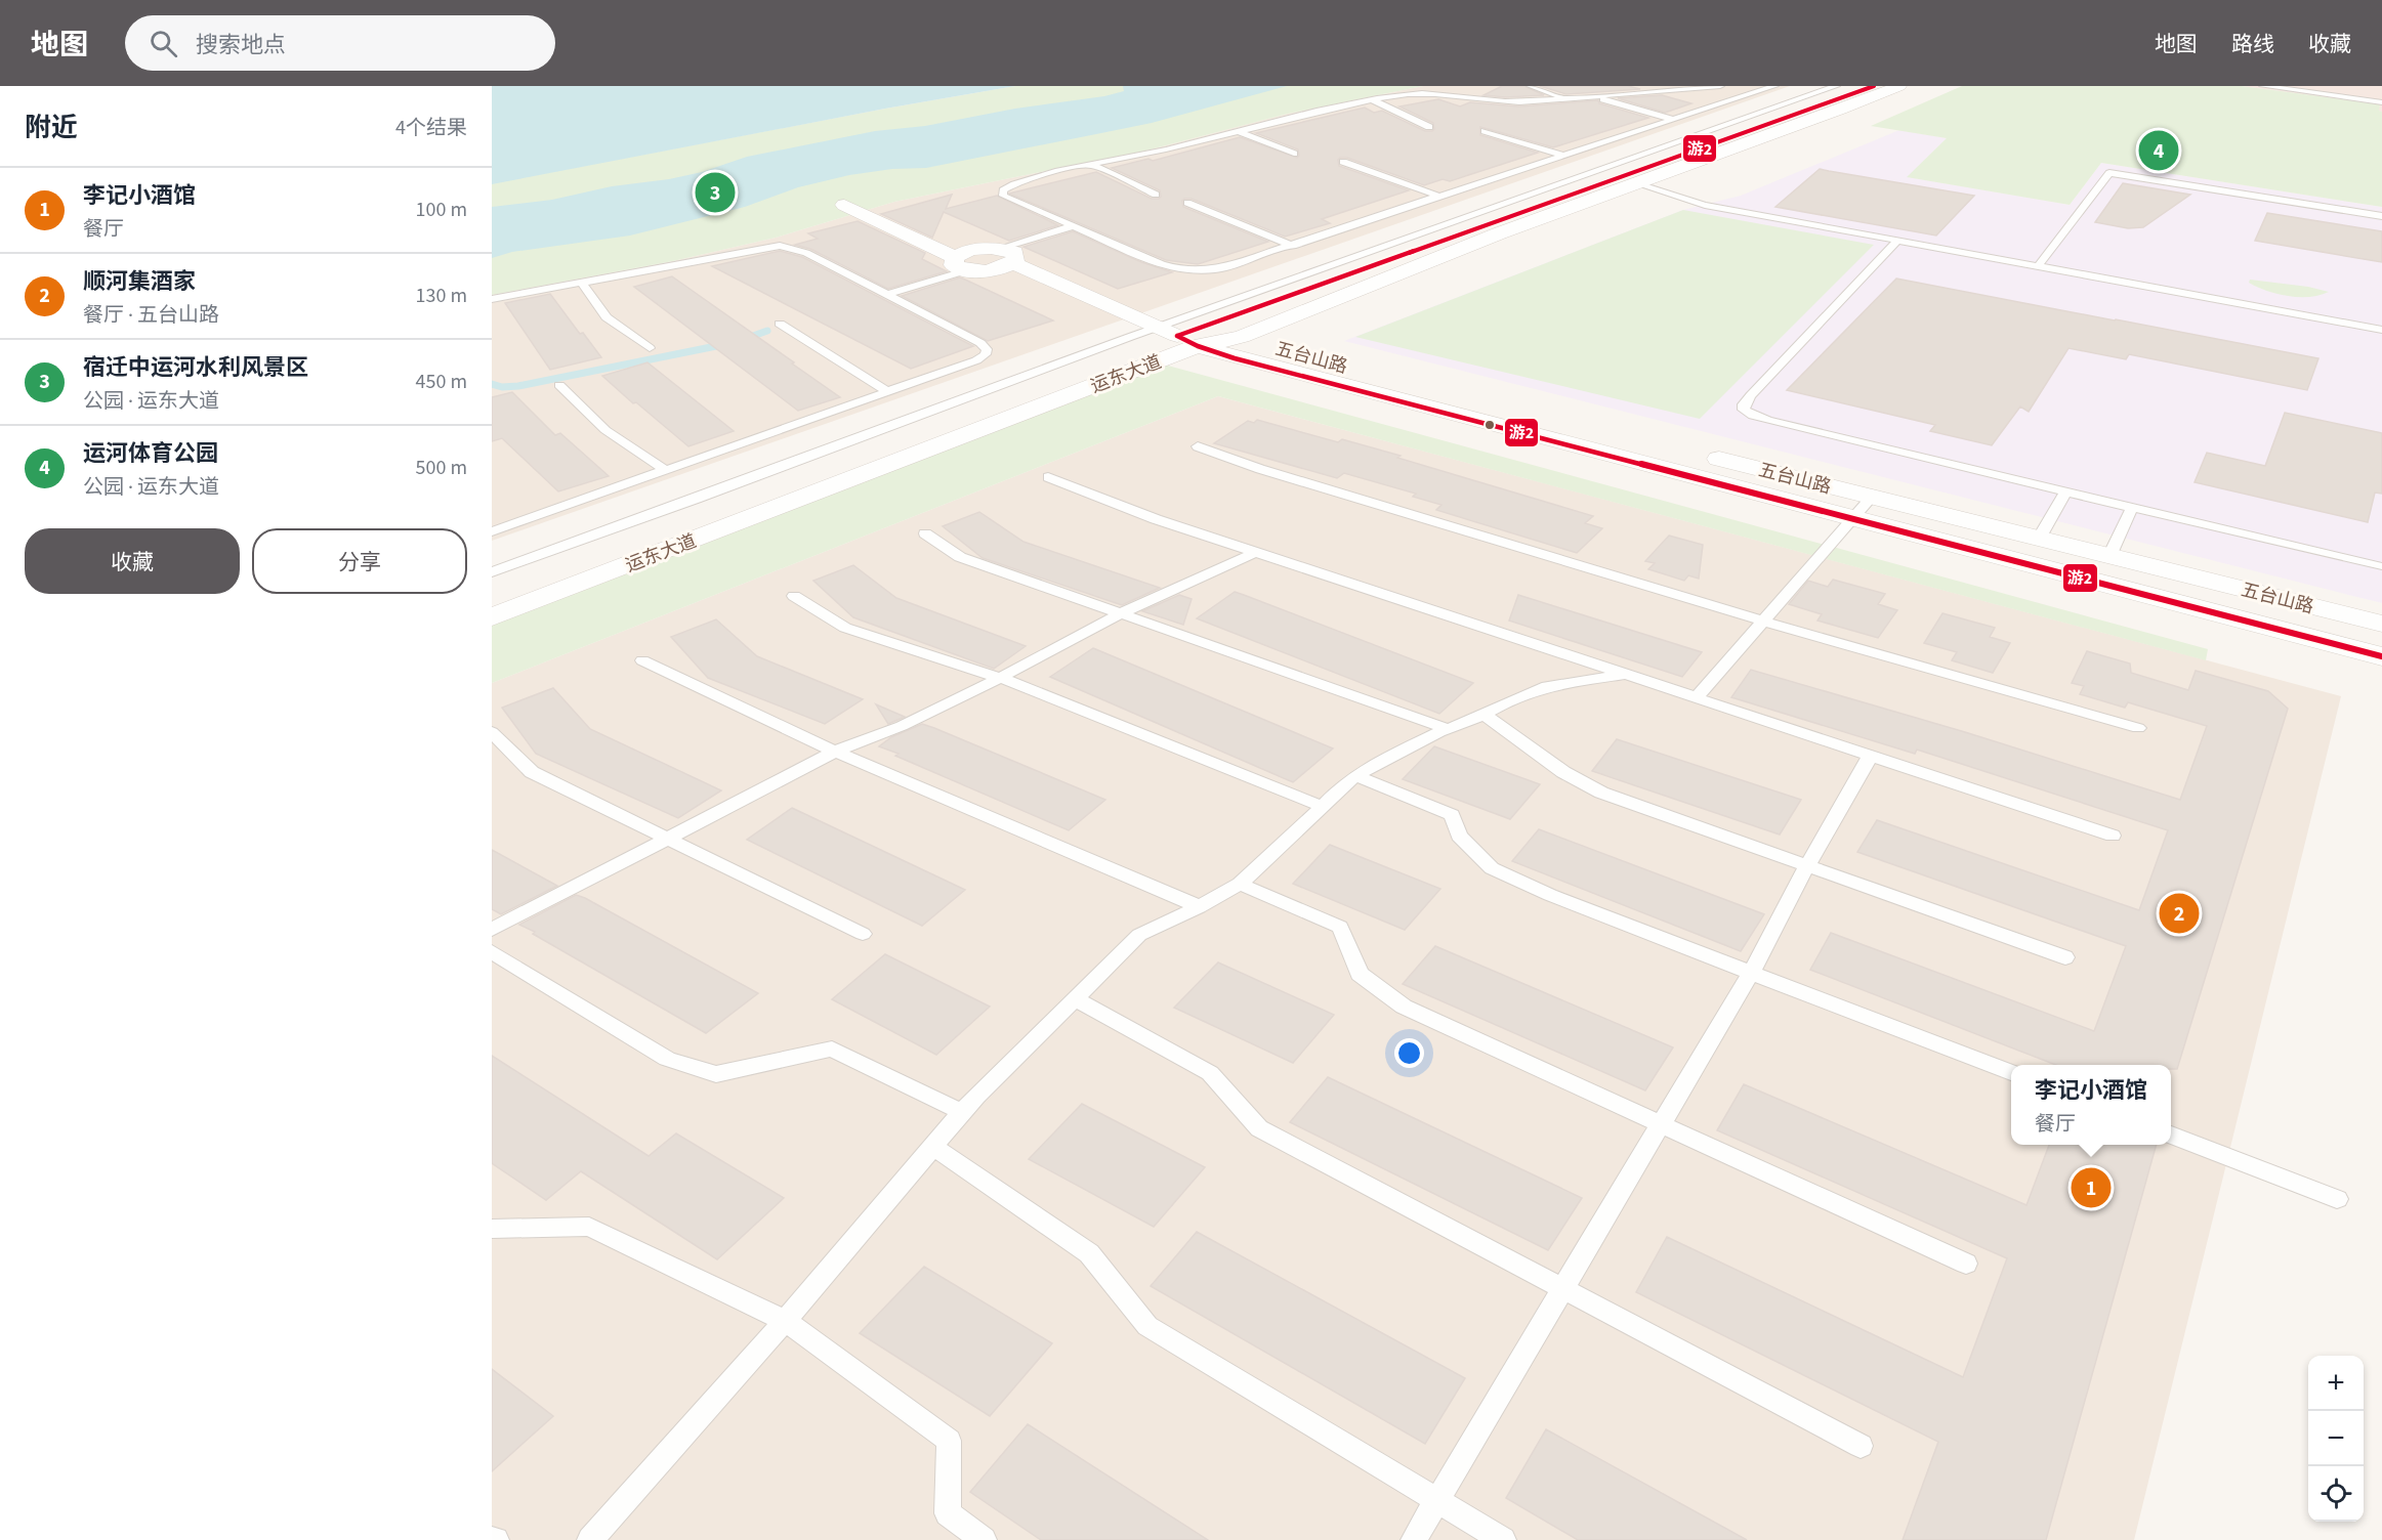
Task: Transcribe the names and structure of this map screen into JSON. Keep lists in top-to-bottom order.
{
  "streets": {
    "main road": ["五台山路", "运东大道"]
  },
  "crossings": [
    ["五台山路", "运东大道"]
  ],
  "lines": ["transit line 游2"],
  "page": {
    "header": "地图",
    "search": "搜索地点",
    "nav": ["地图", "路线", "收藏"],
    "heading": ["附近", "4个结果"],
    "pins": [
      "4",
      "3",
      "2",
      "1"
    ],
    "list": [
      {
        "mark": "1",
        "name": "李记小酒馆",
        "note": "餐厅",
        "value": "100 m"
      },
      {
        "mark": "2",
        "name": "顺河集酒家",
        "note": "餐厅 · 五台山路",
        "value": "130 m"
      },
      {
        "mark": "3",
        "name": "宿迁中运河水利风景区",
        "note": "公园 · 运东大道",
        "value": "450 m"
      },
      {
        "mark": "4",
        "name": "运河体育公园",
        "note": "公园 · 运东大道",
        "value": "500 m"
      }
    ],
    "buttons": ["收藏", "分享"],
    "popup": ["李记小酒馆", "餐厅"],
    "map_buttons": ["+", "−"]
  }
}
